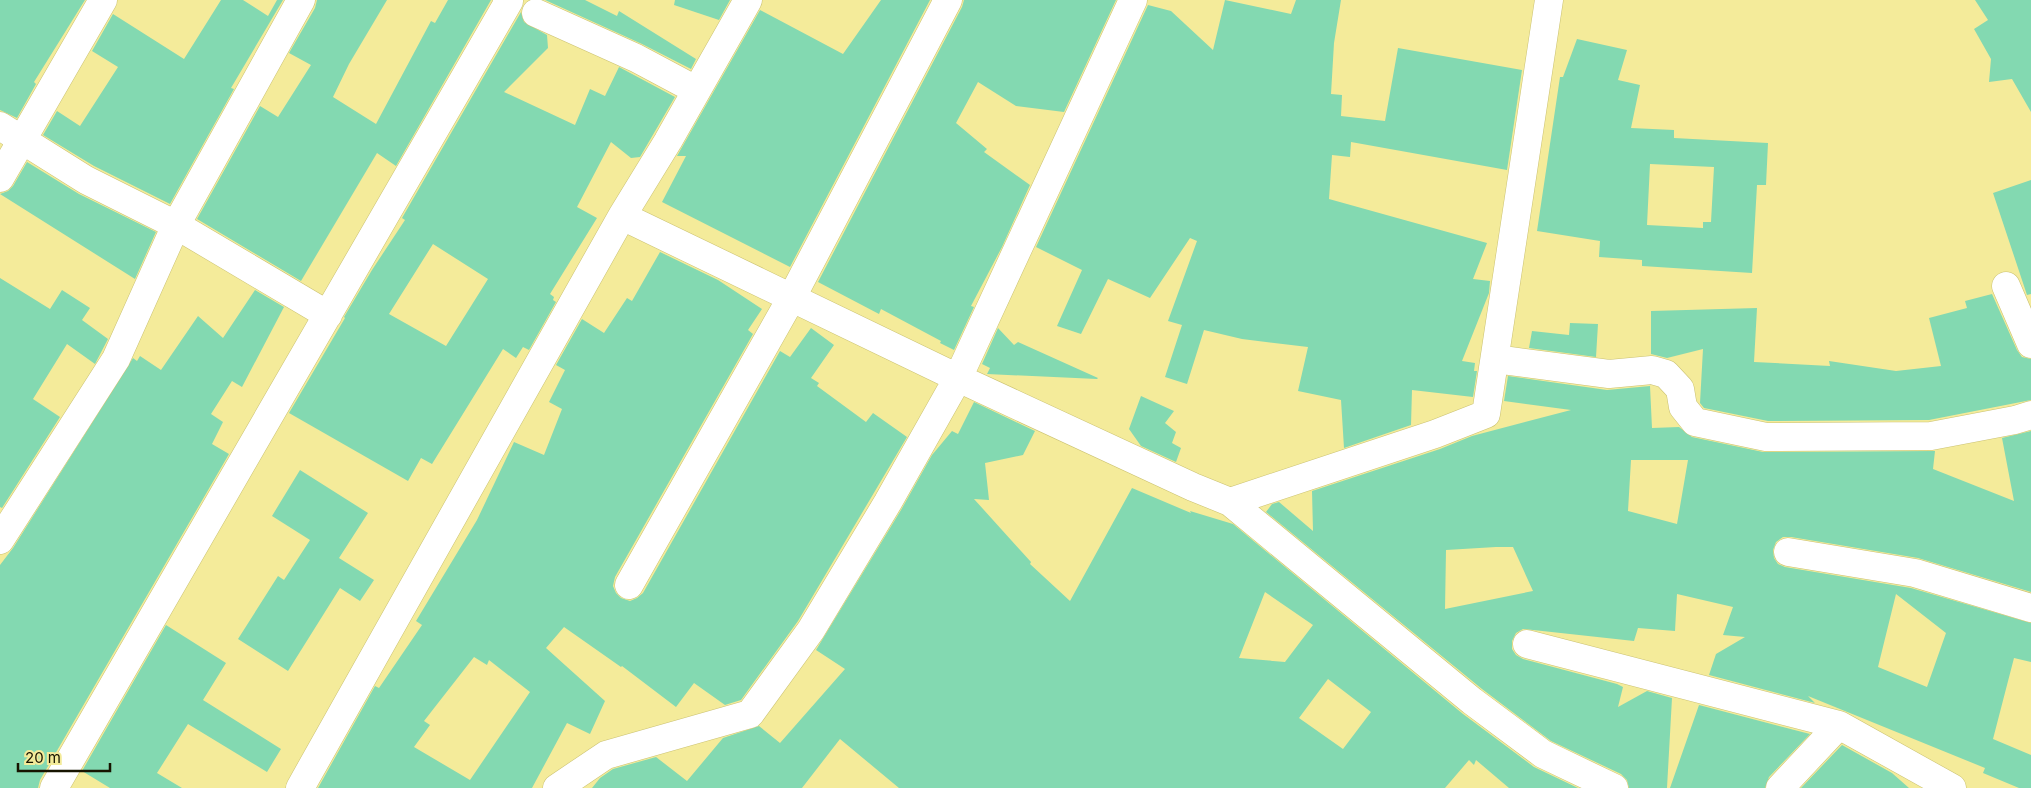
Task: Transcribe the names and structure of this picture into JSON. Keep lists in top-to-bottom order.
{
  "scale_bar": "20 m"
}
